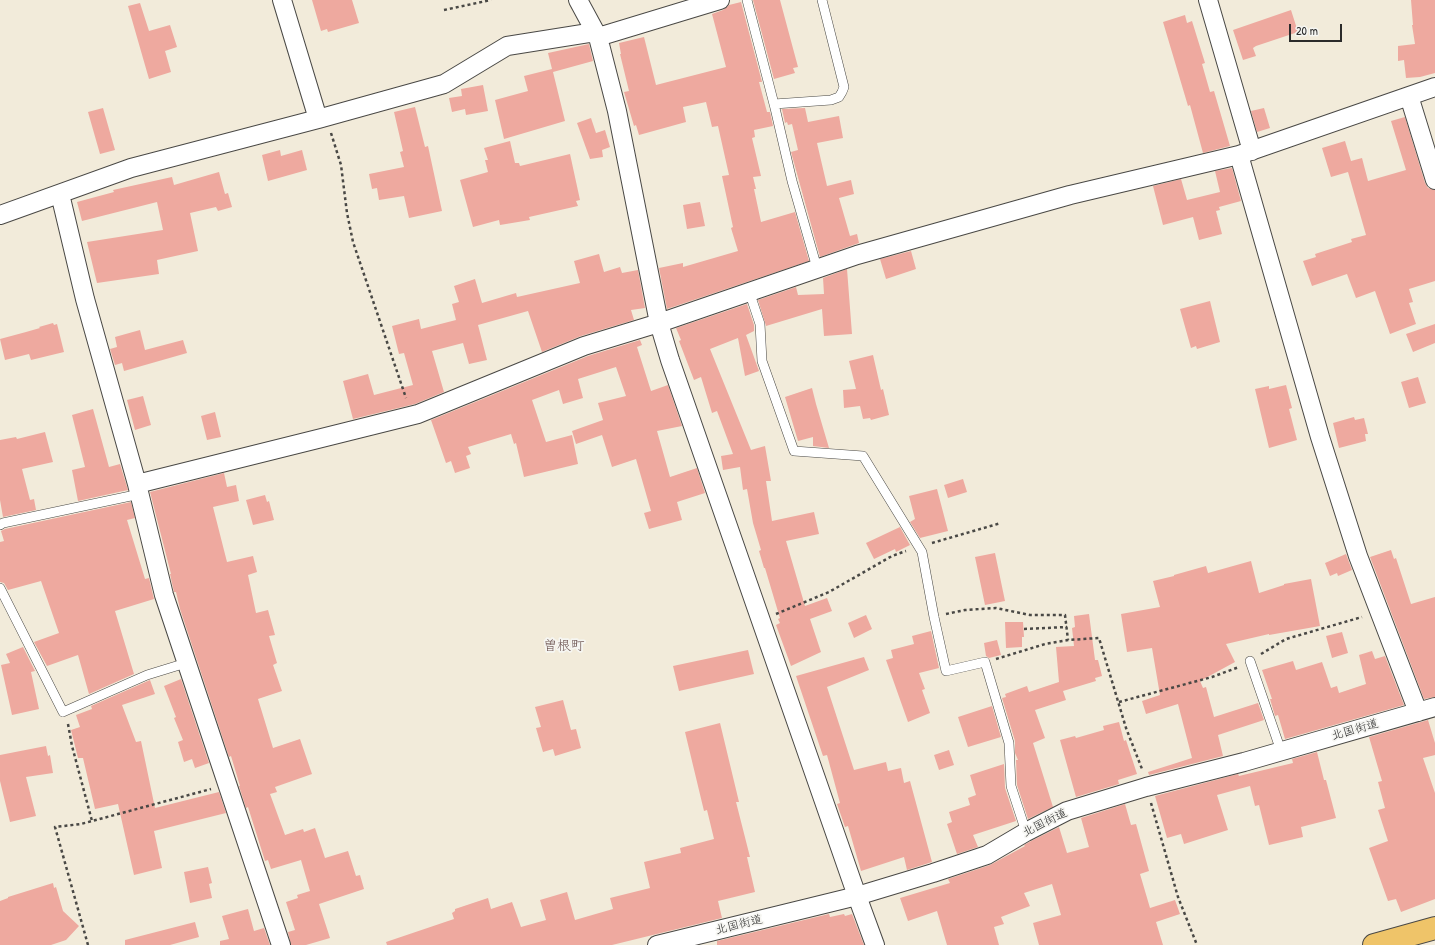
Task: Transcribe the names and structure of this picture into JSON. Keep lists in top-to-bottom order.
{
  "streets": {
    "street": ["北国街道"]
  },
  "districts": ["曽根町"],
  "scale_bar": "20 m"
}
